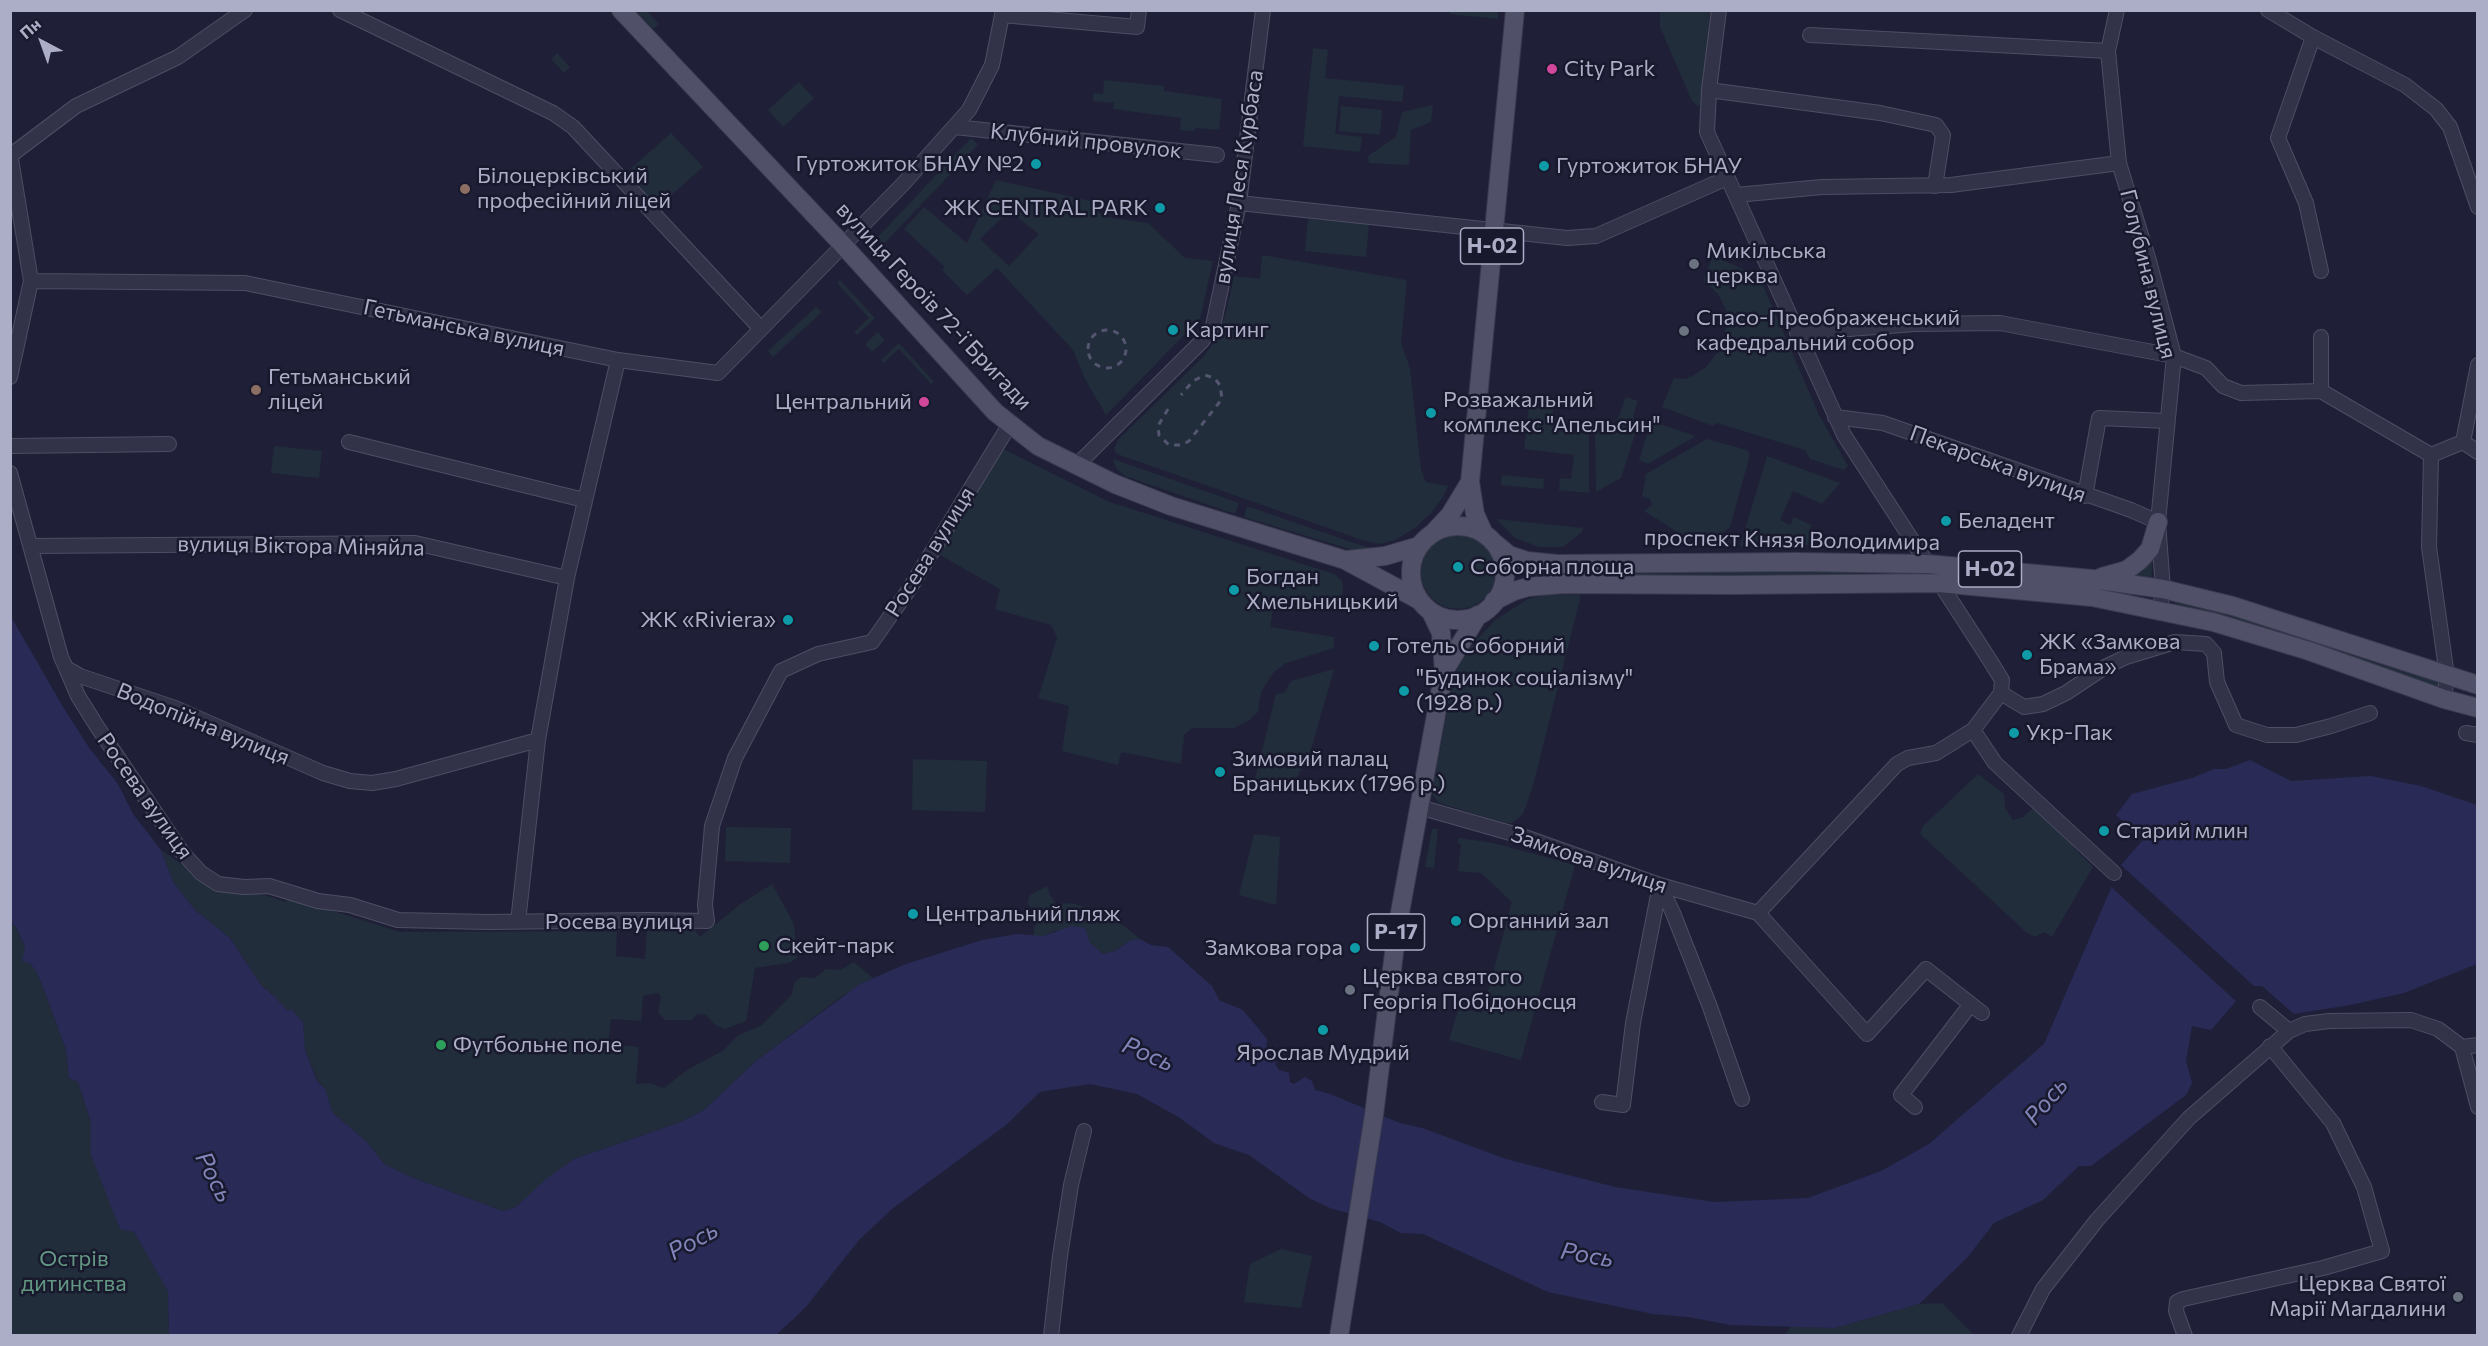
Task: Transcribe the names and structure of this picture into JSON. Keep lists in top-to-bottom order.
{
  "streets": {
    "main road": [
      "Н-02",
      "вулиця Героїв 72-ї Бригади",
      "проспект Князя Володимира",
      "Р-17"
    ],
    "street": [
      "Клубний провулок",
      "вулиця Леся Курбаса",
      "Голубина вулиця",
      "Гетьманська вулиця",
      "Пекарська вулиця",
      "вулиця Віктора Міняйла",
      "Росева вулиця",
      "Водопійна вулиця",
      "Замкова вулиця"
    ]
  },
  "crossings": [
    ["Клубний провулок", "Гетьманська вулиця"],
    ["вулиця Леся Курбаса", "вулиця Героїв 72-ї Бригади"],
    ["Н-02", "вулиця Героїв 72-ї Бригади"],
    ["Н-02", "проспект Князя Володимира"],
    ["Н-02", "Р-17"],
    ["Голубина вулиця", "Пекарська вулиця"],
    ["Голубина вулиця", "проспект Князя Володимира"],
    ["вулиця Героїв 72-ї Бригади", "Гетьманська вулиця"],
    ["вулиця Героїв 72-ї Бригади", "проспект Князя Володимира"],
    ["вулиця Героїв 72-ї Бригади", "Росева вулиця"],
    ["вулиця Героїв 72-ї Бригади", "Р-17"],
    ["проспект Князя Володимира", "Р-17"],
    ["Росева вулиця", "Водопійна вулиця"],
    ["Замкова вулиця", "Р-17"]
  ],
  "water": ["Рось"],
  "parks": ["Острів дитинства"],
  "places": [
    "City Park",
    "Гуртожиток БНАУ №2",
    "Гуртожиток БНАУ",
    "Білоцерківський професійний ліцей",
    "ЖК CENTRAL PARK",
    "Микільська церква",
    "Картинг",
    "Спасо-Преображенський кафедральний собор",
    "Гетьманський ліцей",
    "Центральний",
    "Розважальний комплекс \"Апельсин\"",
    "Беладент",
    "Соборна площа",
    "Богдан Хмельницький",
    "ЖК «Riviera»",
    "Готель Соборний",
    "ЖК «Замкова Брама»",
    "\"Будинок соціалізму\" (1928 р.)",
    "Укр-Пак",
    "Зимовий палац Браницьких (1796 р.)",
    "Старий млин",
    "Центральний пляж",
    "Органний зал",
    "Скейт-парк",
    "Замкова гора",
    "Церква святого Георгія Побідоносця",
    "Ярослав Мудрий",
    "Футбольне поле",
    "Церква Святої Марії Магдалини"
  ],
  "north": "top left"
}
